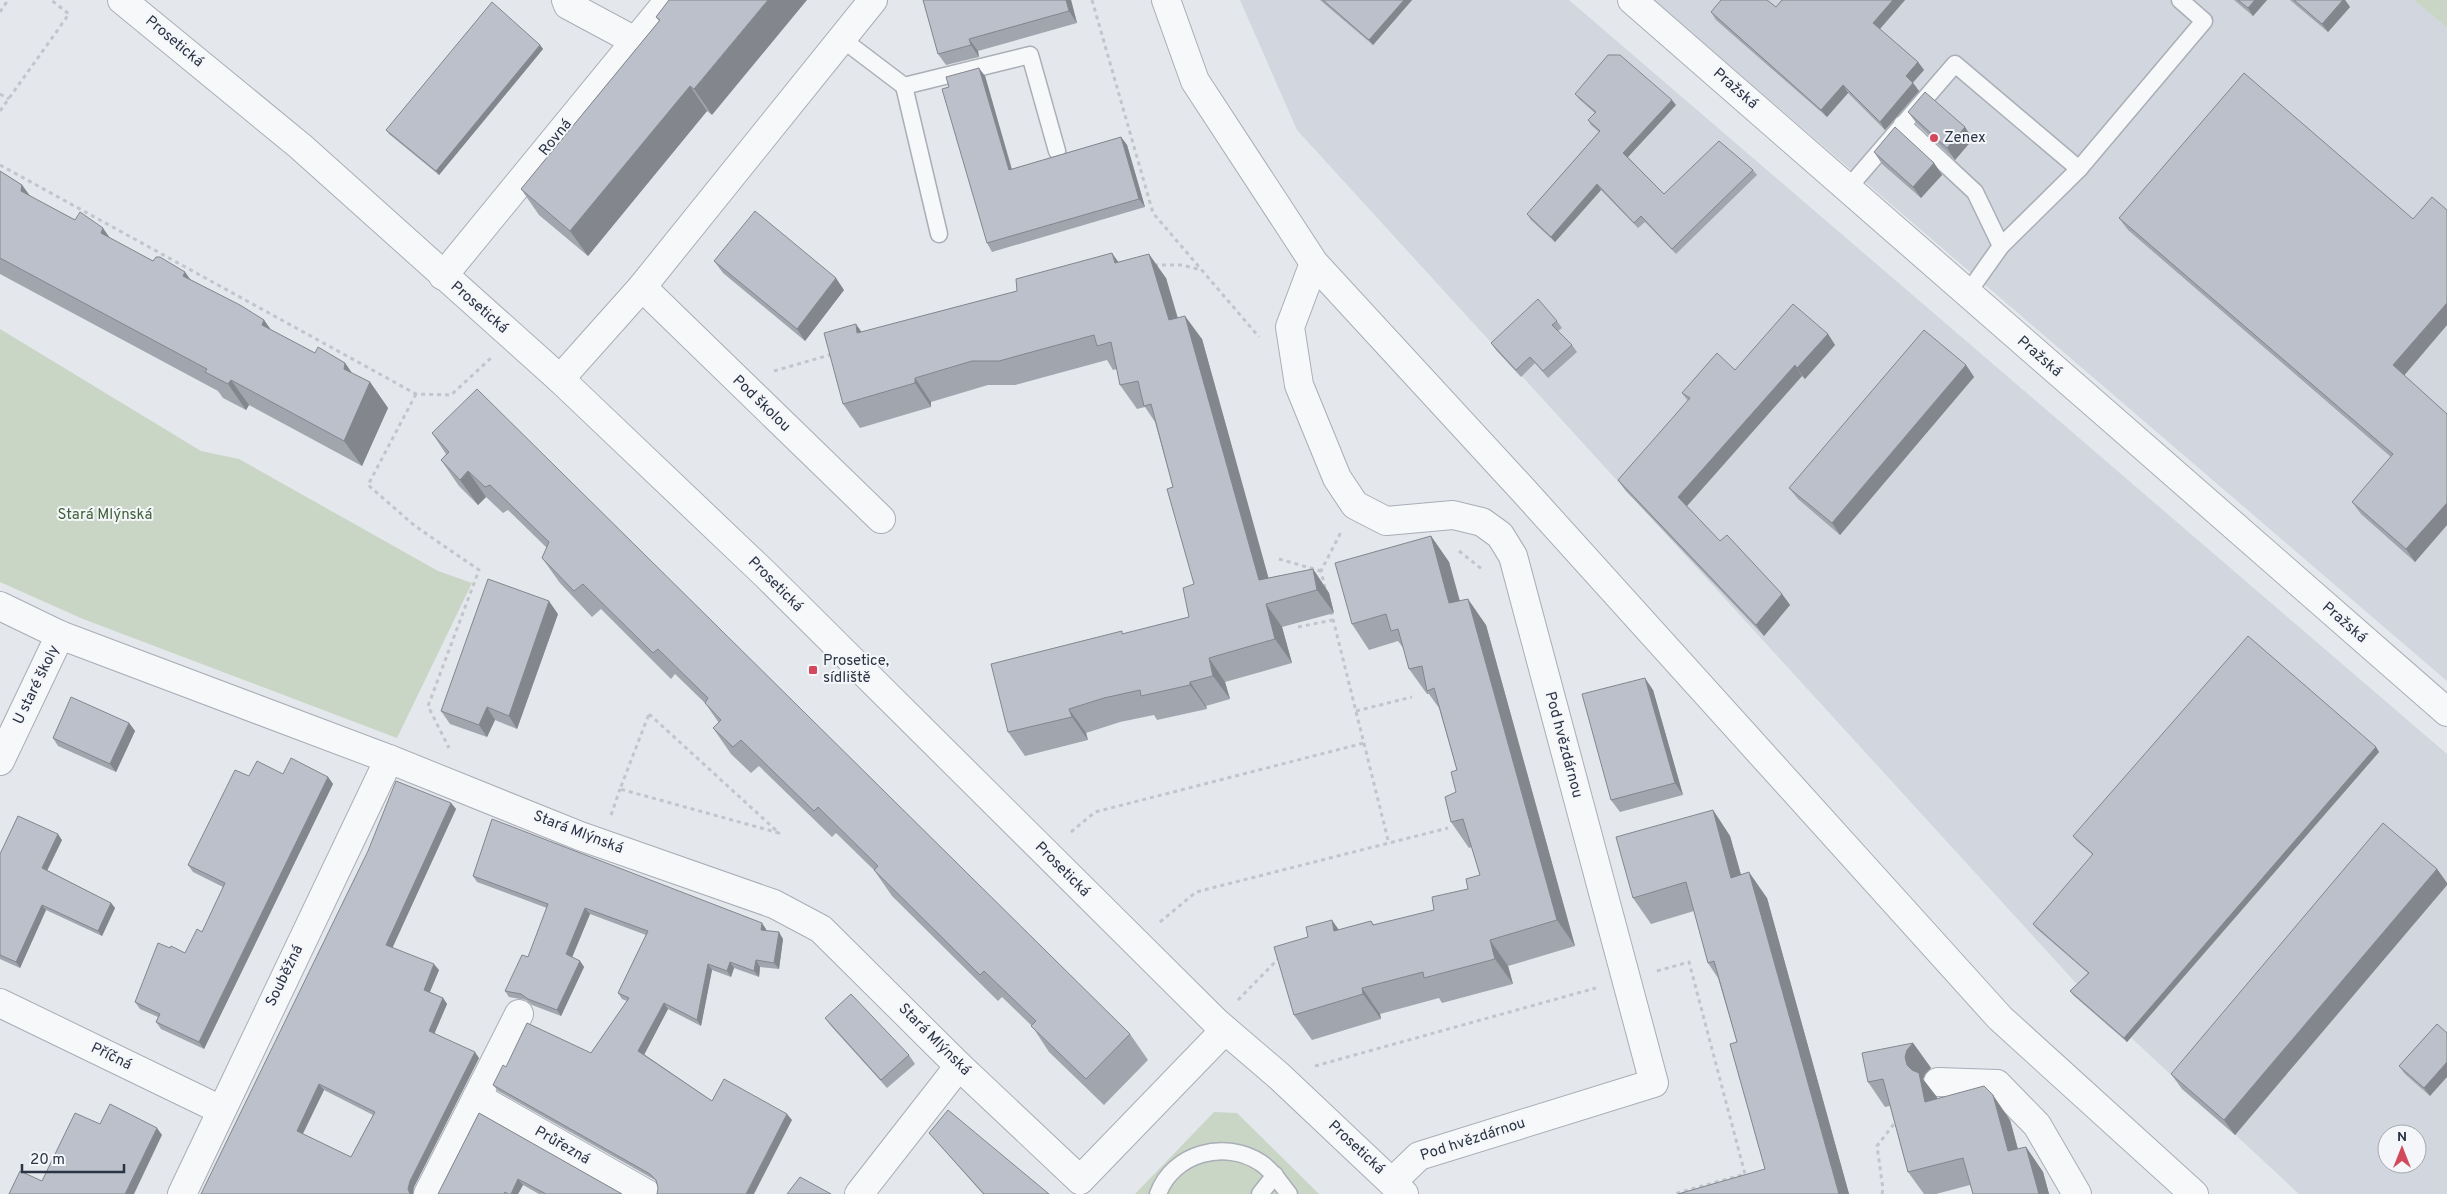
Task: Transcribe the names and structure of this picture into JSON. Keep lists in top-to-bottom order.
{
  "streets": {
    "street": [
      "Prosetická",
      "Pražská",
      "Rovná",
      "Pod školou",
      "U staré školy",
      "Pod hvězdárnou",
      "Stará Mlýnská",
      "Souběžná",
      "Příčná",
      "Průřezná"
    ]
  },
  "crossings": [
    ["Prosetická", "Rovná"],
    ["Prosetická", "Pod hvězdárnou"],
    ["U staré školy", "Stará Mlýnská"],
    ["Stará Mlýnská", "Souběžná"],
    ["Souběžná", "Příčná"]
  ],
  "parks": ["Stará Mlýnská"],
  "places": {
    "other": ["Zenex"],
    "transit": ["Prosetice, sídliště"]
  },
  "scale_bar": "20 m",
  "north": "top"
}
